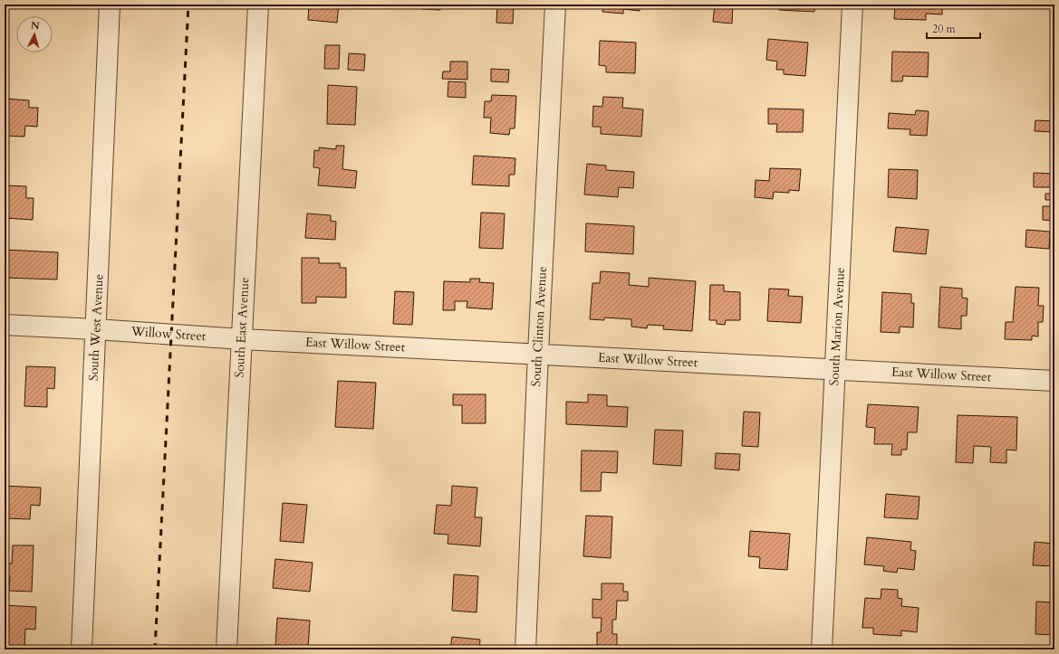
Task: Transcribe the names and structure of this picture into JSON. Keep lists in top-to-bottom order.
{
  "streets": {
    "street": [
      "South Clinton Avenue",
      "South Marion Avenue",
      "South West Avenue",
      "South East Avenue",
      "Willow Street",
      "East Willow Street"
    ]
  },
  "crossings": [
    ["South Clinton Avenue", "East Willow Street"],
    ["South Marion Avenue", "East Willow Street"],
    ["South West Avenue", "Willow Street"],
    ["South East Avenue", "Willow Street"],
    ["South East Avenue", "East Willow Street"],
    ["Willow Street", "East Willow Street"]
  ],
  "scale_bar": "20 m",
  "north": "top"
}
